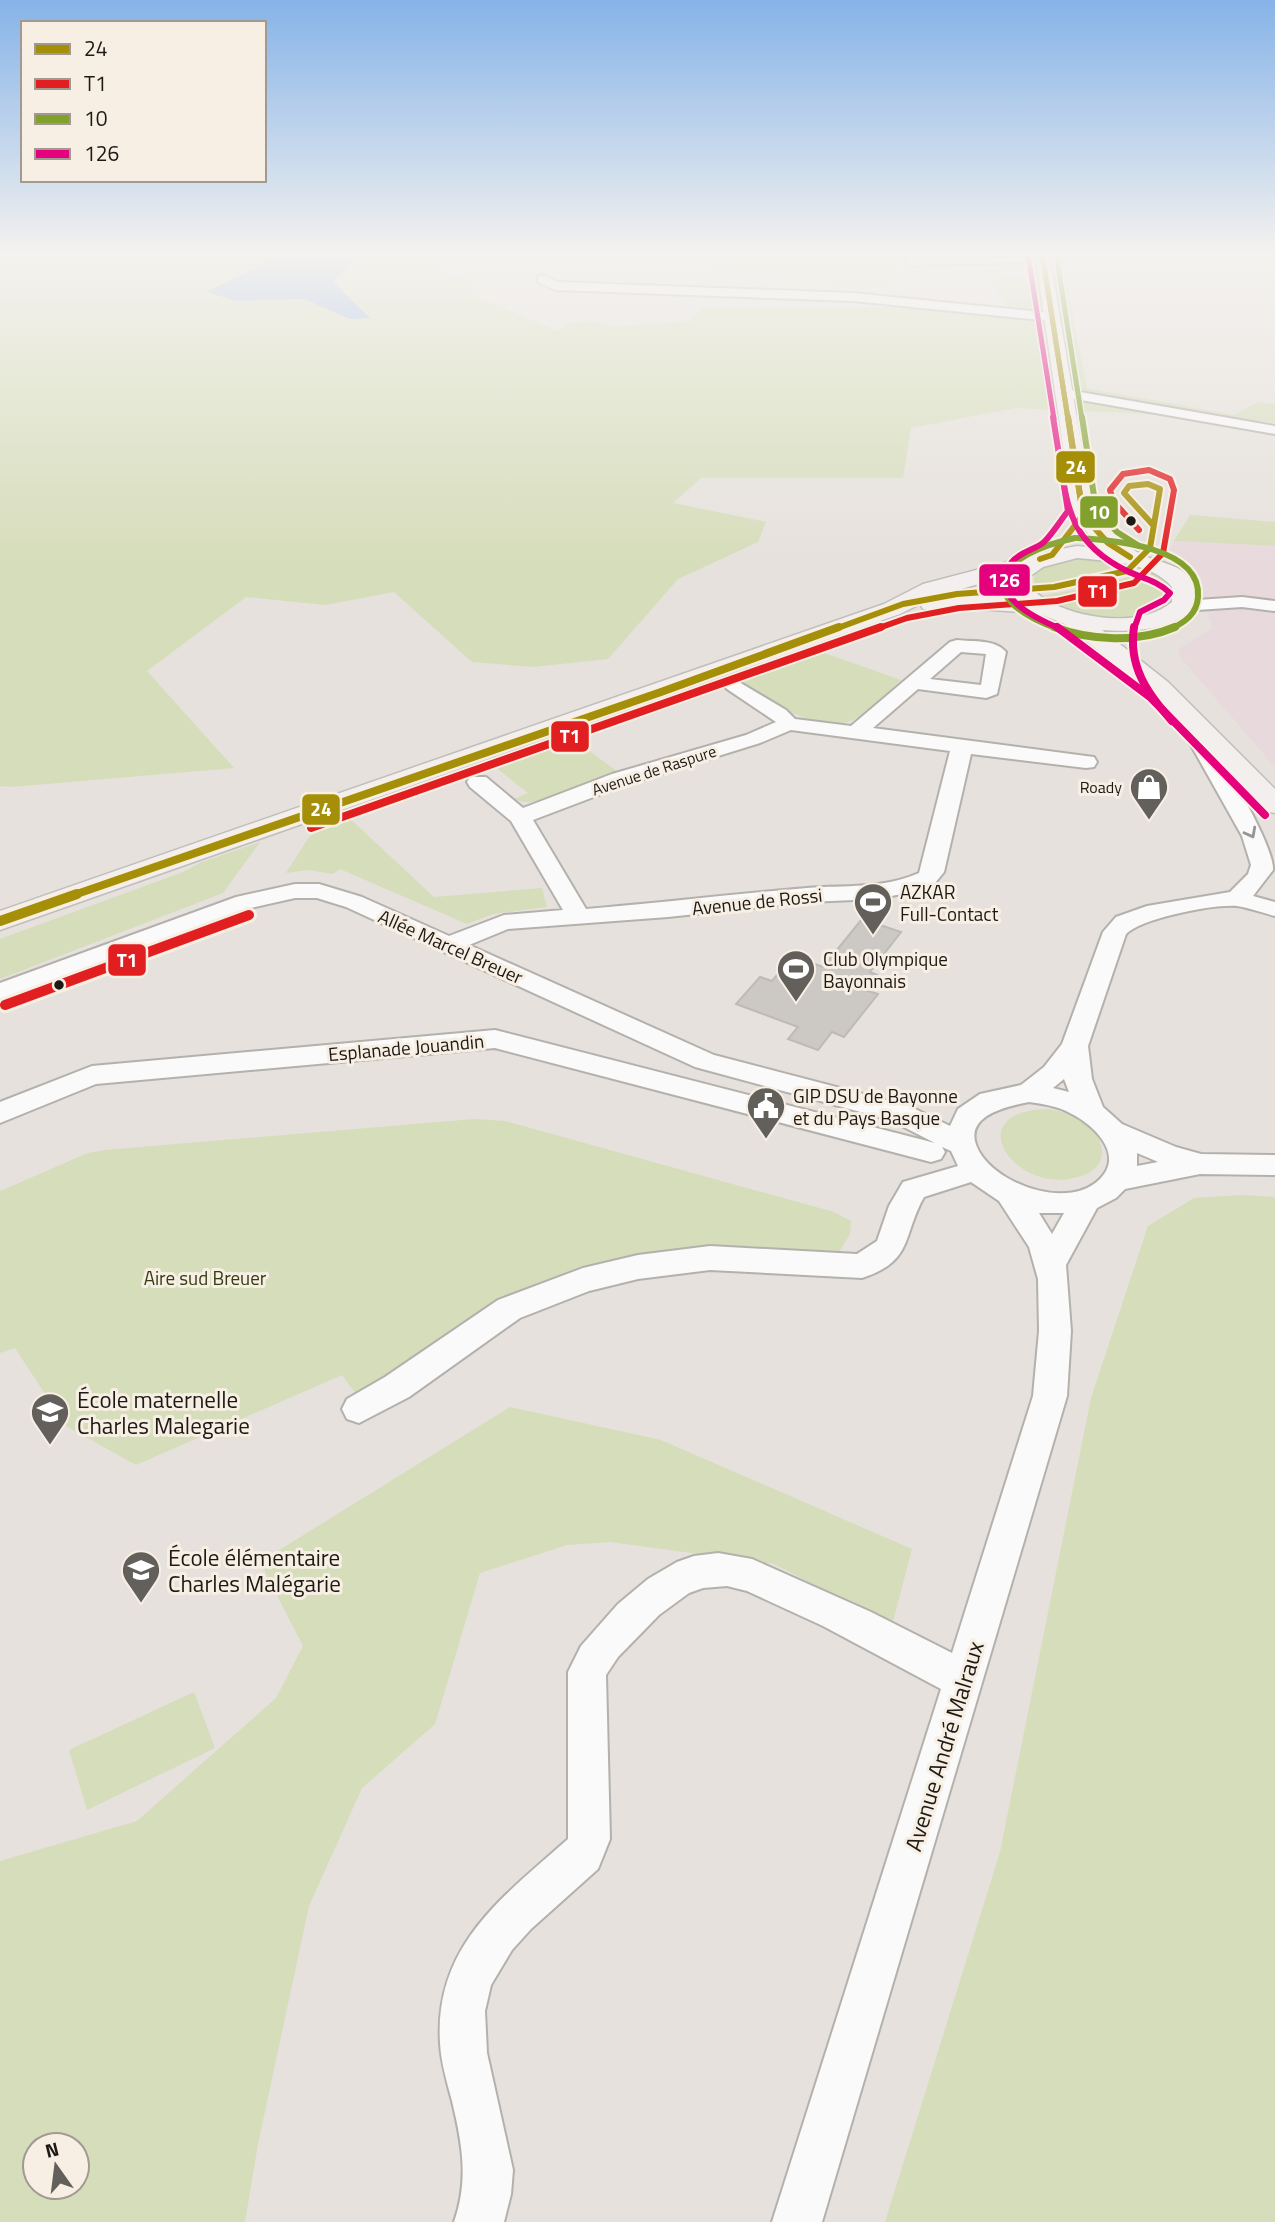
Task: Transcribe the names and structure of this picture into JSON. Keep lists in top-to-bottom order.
{
  "streets": {
    "street": [
      "Avenue de Raspure",
      "Avenue de Rossi",
      "Allée Marcel Breuer",
      "Esplanade Jouandin",
      "Avenue André Malraux"
    ]
  },
  "crossings": [
    ["Avenue de Rossi", "Allée Marcel Breuer"],
    ["Allée Marcel Breuer", "Avenue André Malraux"]
  ],
  "parks": ["Aire sud Breuer"],
  "places": {
    "shop": ["Roady"],
    "sports": ["AZKAR Full-Contact", "Club Olympique Bayonnais"],
    "public building": ["GIP DSU de Bayonne et du Pays Basque"],
    "school or university": ["École maternelle Charles Malegarie", "École élémentaire Charles Malégarie"]
  },
  "lines": [
    "transit line 24",
    "transit line 10",
    "transit line 126",
    "transit line T1"
  ],
  "legend": [
    "24",
    "T1",
    "10",
    "126"
  ],
  "north": "top"
}
